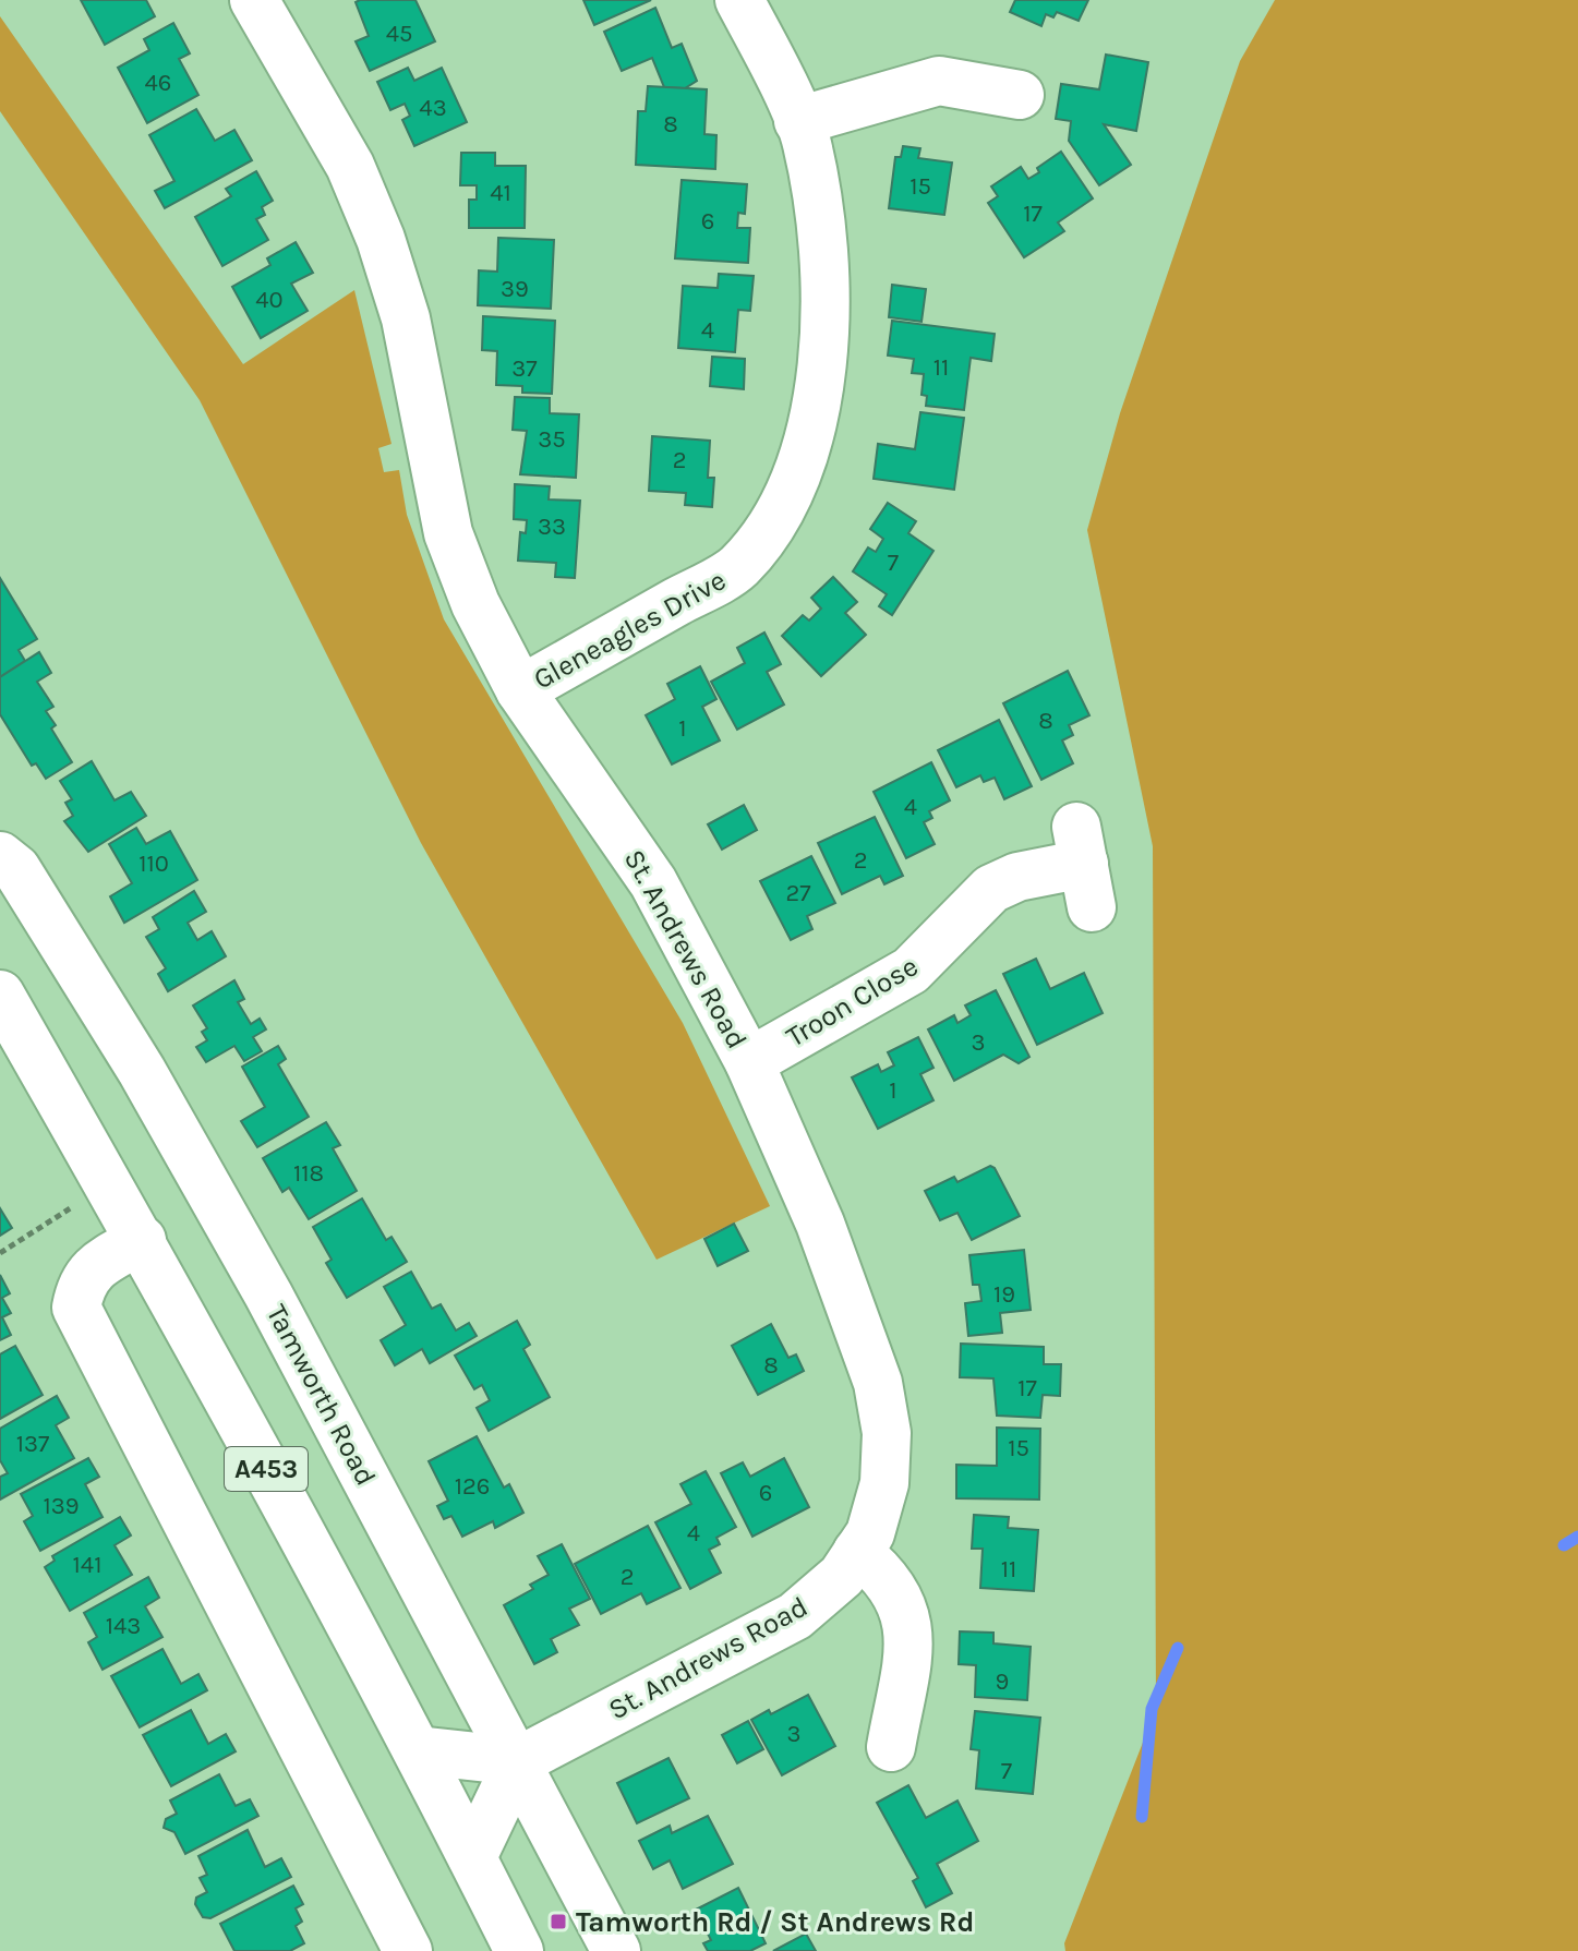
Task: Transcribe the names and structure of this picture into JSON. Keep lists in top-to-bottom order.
{
  "streets": {
    "street": [
      "Gleneagles Drive",
      "St. Andrews Road",
      "Troon Close",
      "Tamworth Road",
      "A453"
    ]
  },
  "crossings": [
    ["Gleneagles Drive", "St. Andrews Road"],
    ["St. Andrews Road", "Troon Close"],
    ["St. Andrews Road", "Tamworth Road"]
  ],
  "places": {
    "transit": ["Tamworth Rd / St Andrews Rd"]
  },
  "house_numbers": [
    "45",
    "46",
    "43",
    "8",
    "15",
    "41",
    "17",
    "6",
    "39",
    "40",
    "4",
    "11",
    "37",
    "35",
    "2",
    "33",
    "7",
    "8",
    "1",
    "4",
    "2",
    "110",
    "27",
    "3",
    "1",
    "118",
    "19",
    "8",
    "17",
    "137",
    "15",
    "126",
    "6",
    "139",
    "4",
    "141",
    "11",
    "2",
    "143",
    "9",
    "3",
    "7"
  ]
}
